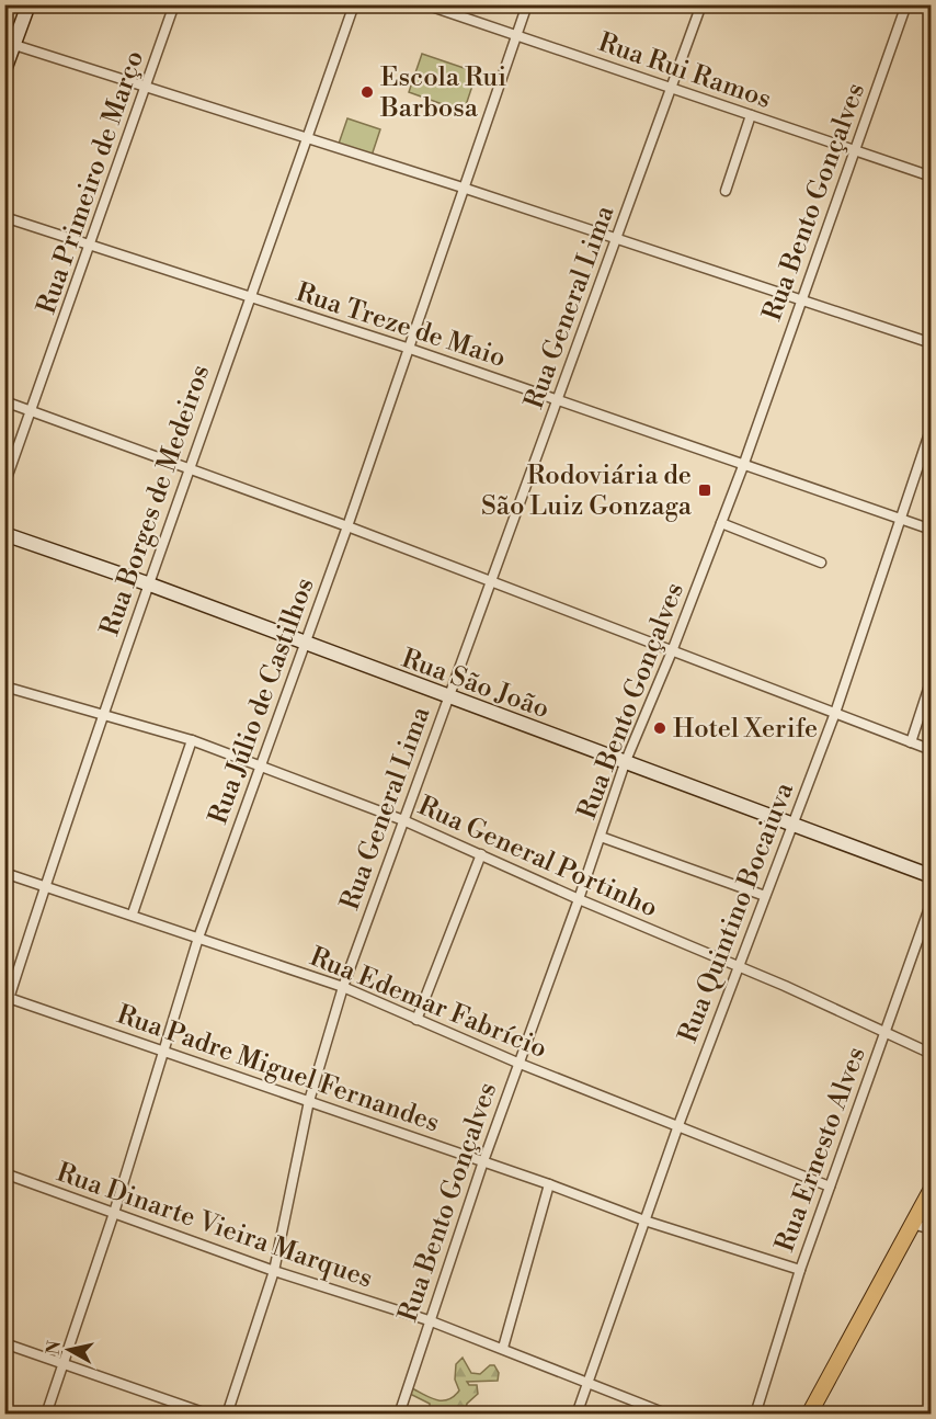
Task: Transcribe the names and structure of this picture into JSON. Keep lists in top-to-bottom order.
{
  "streets": {
    "main road": ["Rua São João"],
    "street": [
      "Rua Rui Ramos",
      "Rua Primeiro de Março",
      "Rua Bento Gonçalves",
      "Rua General Lima",
      "Rua Treze de Maio",
      "Rua Borges de Medeiros",
      "Rua Júlio de Castilhos",
      "Rua General Portinho",
      "Rua Quintino Bocaiuva",
      "Rua Edemar Fabrício",
      "Rua Padre Miguel Fernandes",
      "Rua Ernesto Alves",
      "Rua Dinarte Vieira Marques"
    ]
  },
  "crossings": [
    ["Rua Rui Ramos", "Rua Bento Gonçalves"],
    ["Rua Rui Ramos", "Rua General Lima"],
    ["Rua Rui Ramos", "Rua Júlio de Castilhos"],
    ["Rua Primeiro de Março", "Rua Treze de Maio"],
    ["Rua Bento Gonçalves", "Rua Treze de Maio"],
    ["Rua Bento Gonçalves", "Rua São João"],
    ["Rua Bento Gonçalves", "Rua General Portinho"],
    ["Rua Bento Gonçalves", "Rua Edemar Fabrício"],
    ["Rua Bento Gonçalves", "Rua Padre Miguel Fernandes"],
    ["Rua Bento Gonçalves", "Rua Dinarte Vieira Marques"],
    ["Rua General Lima", "Rua Treze de Maio"],
    ["Rua General Lima", "Rua São João"],
    ["Rua General Lima", "Rua General Portinho"],
    ["Rua General Lima", "Rua Edemar Fabrício"],
    ["Rua General Lima", "Rua Padre Miguel Fernandes"],
    ["Rua General Lima", "Rua Dinarte Vieira Marques"],
    ["Rua Treze de Maio", "Rua Borges de Medeiros"],
    ["Rua Treze de Maio", "Rua Júlio de Castilhos"],
    ["Rua Treze de Maio", "Rua Quintino Bocaiuva"],
    ["Rua Borges de Medeiros", "Rua São João"],
    ["Rua Borges de Medeiros", "Rua General Portinho"],
    ["Rua Borges de Medeiros", "Rua Edemar Fabrício"],
    ["Rua Borges de Medeiros", "Rua Padre Miguel Fernandes"],
    ["Rua São João", "Rua Júlio de Castilhos"],
    ["Rua São João", "Rua Quintino Bocaiuva"],
    ["Rua Júlio de Castilhos", "Rua General Portinho"],
    ["Rua Júlio de Castilhos", "Rua Edemar Fabrício"],
    ["Rua Júlio de Castilhos", "Rua Padre Miguel Fernandes"],
    ["Rua Júlio de Castilhos", "Rua Dinarte Vieira Marques"],
    ["Rua General Portinho", "Rua Quintino Bocaiuva"],
    ["Rua General Portinho", "Rua Ernesto Alves"],
    ["Rua Quintino Bocaiuva", "Rua Edemar Fabrício"],
    ["Rua Quintino Bocaiuva", "Rua Padre Miguel Fernandes"],
    ["Rua Quintino Bocaiuva", "Rua Dinarte Vieira Marques"],
    ["Rua Edemar Fabrício", "Rua Ernesto Alves"],
    ["Rua Padre Miguel Fernandes", "Rua Ernesto Alves"]
  ],
  "places": {
    "other": ["Escola Rui Barbosa", "Hotel Xerife"],
    "transit": ["Rodoviária de São Luiz Gonzaga"]
  },
  "north": "left"
}
